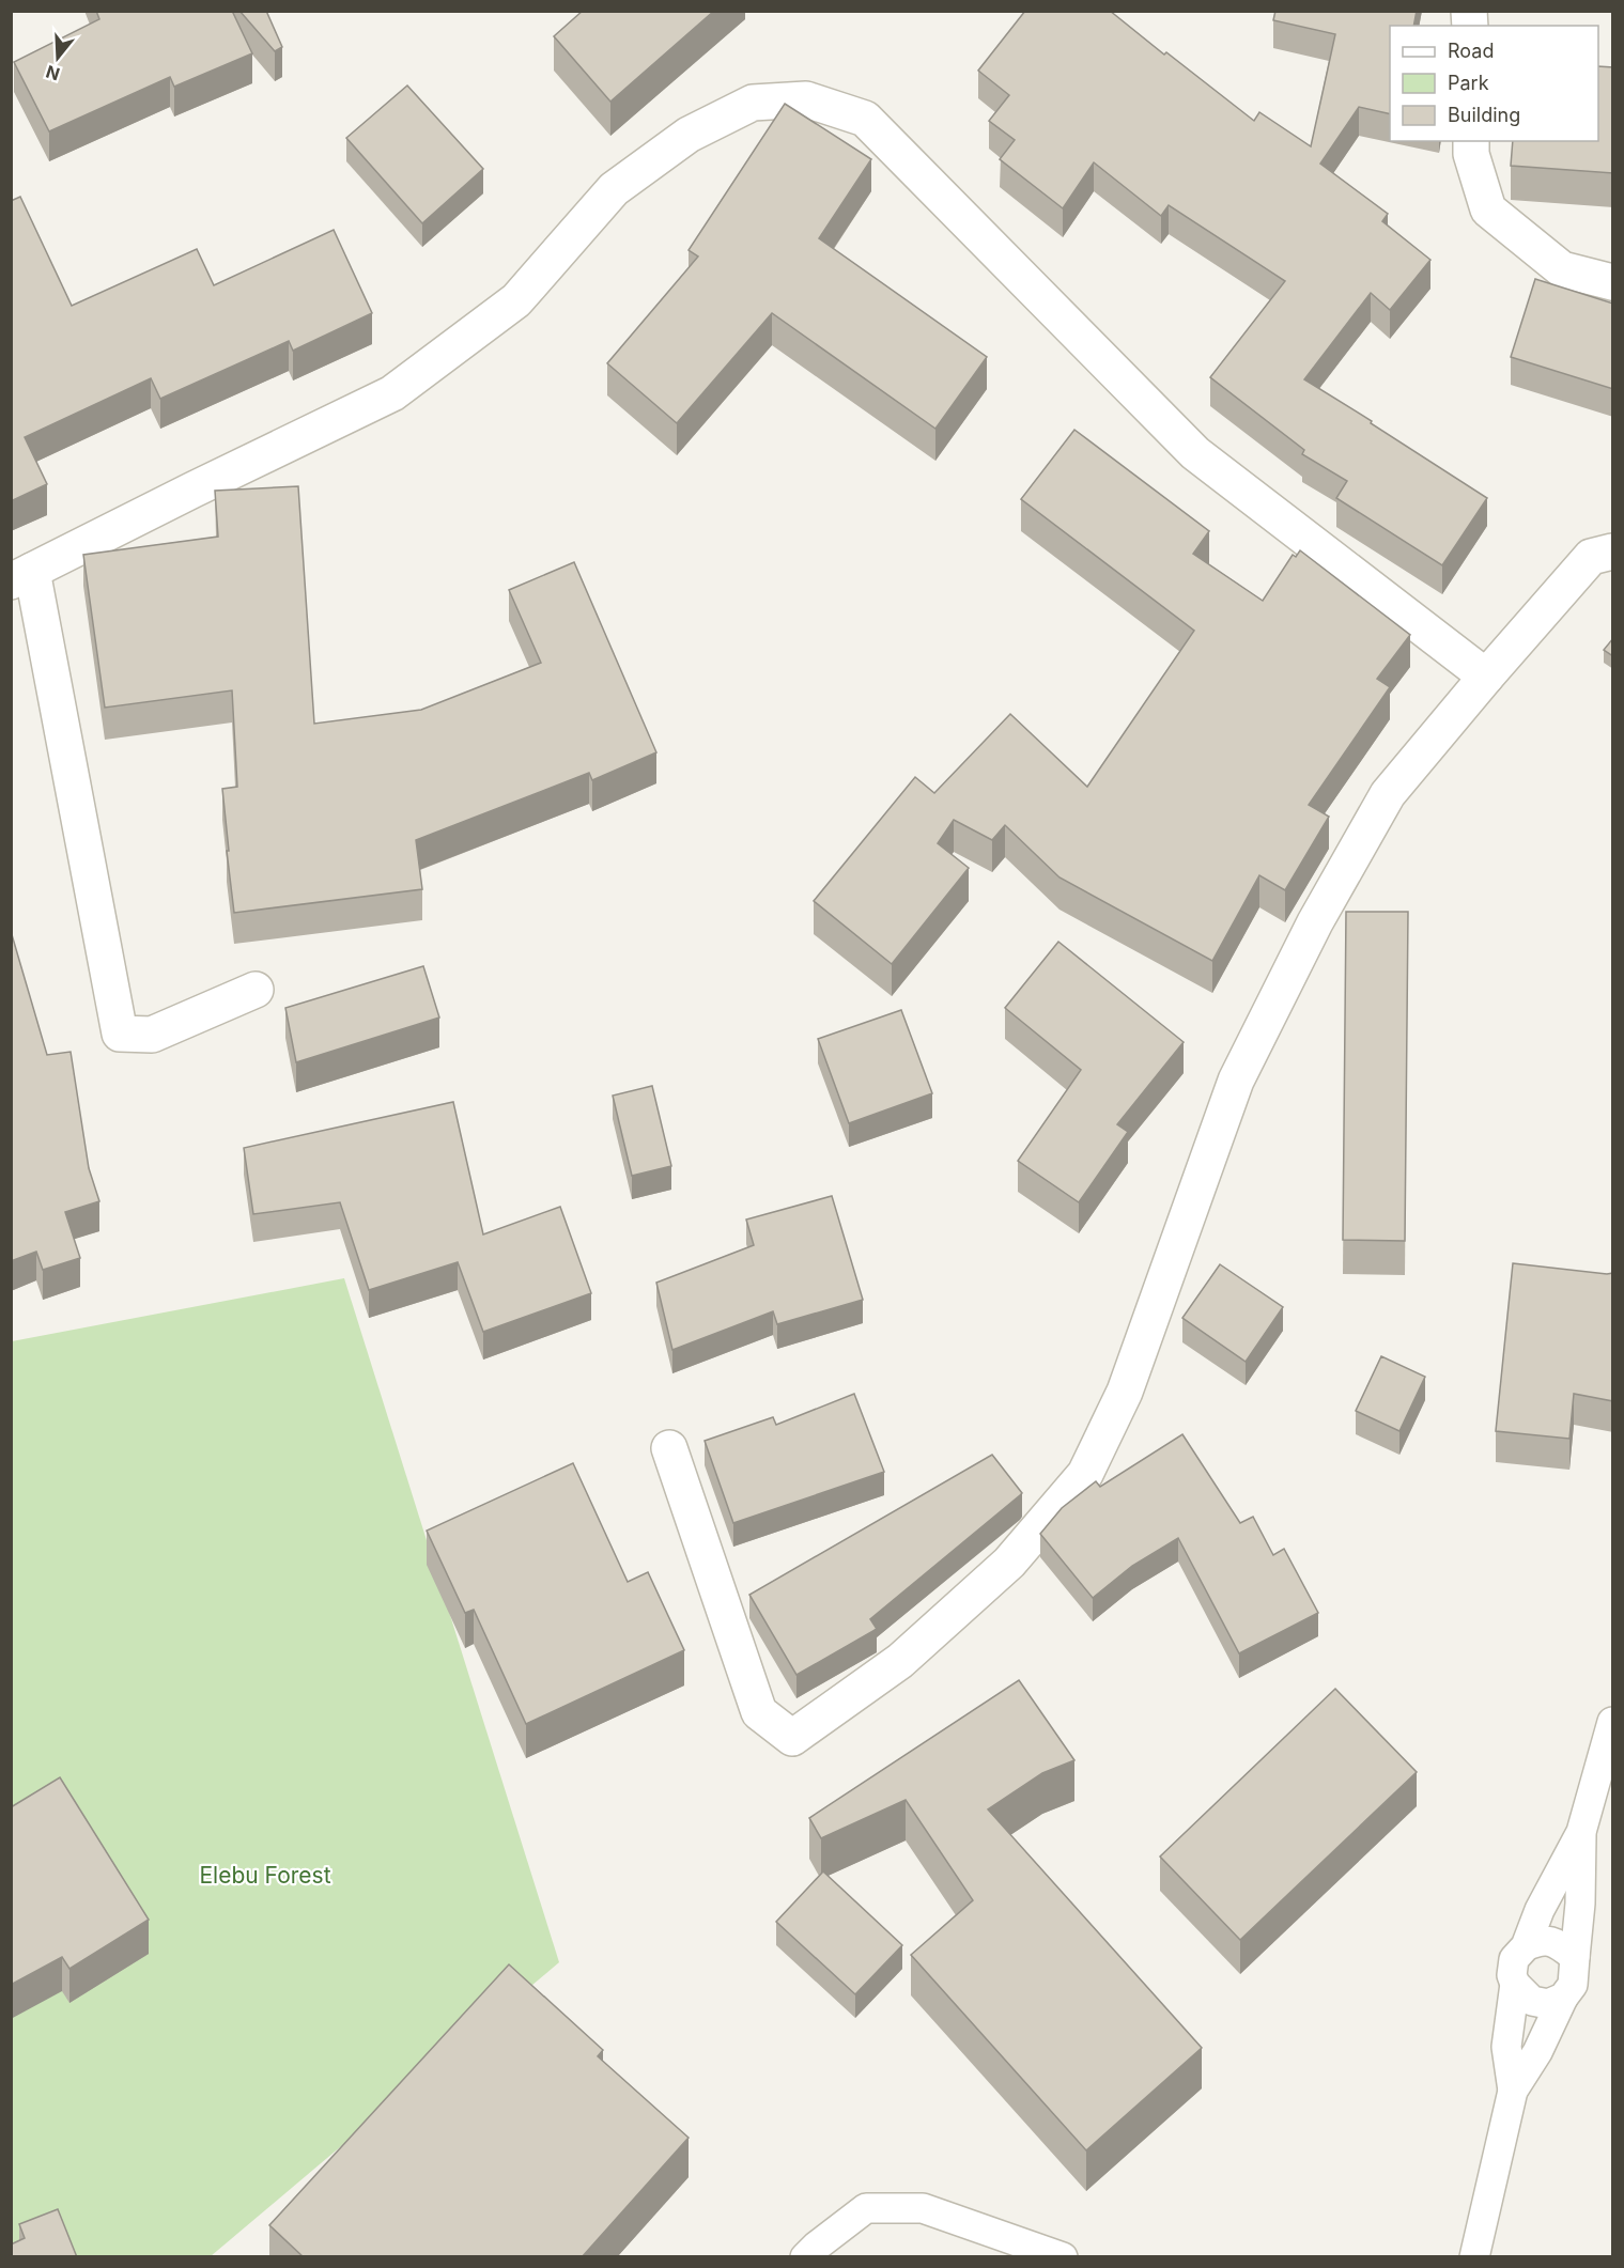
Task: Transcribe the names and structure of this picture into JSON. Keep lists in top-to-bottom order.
{
  "parks": ["Elebu Forest"],
  "legend": ["Road", "Park", "Building"],
  "north": "bottom"
}
